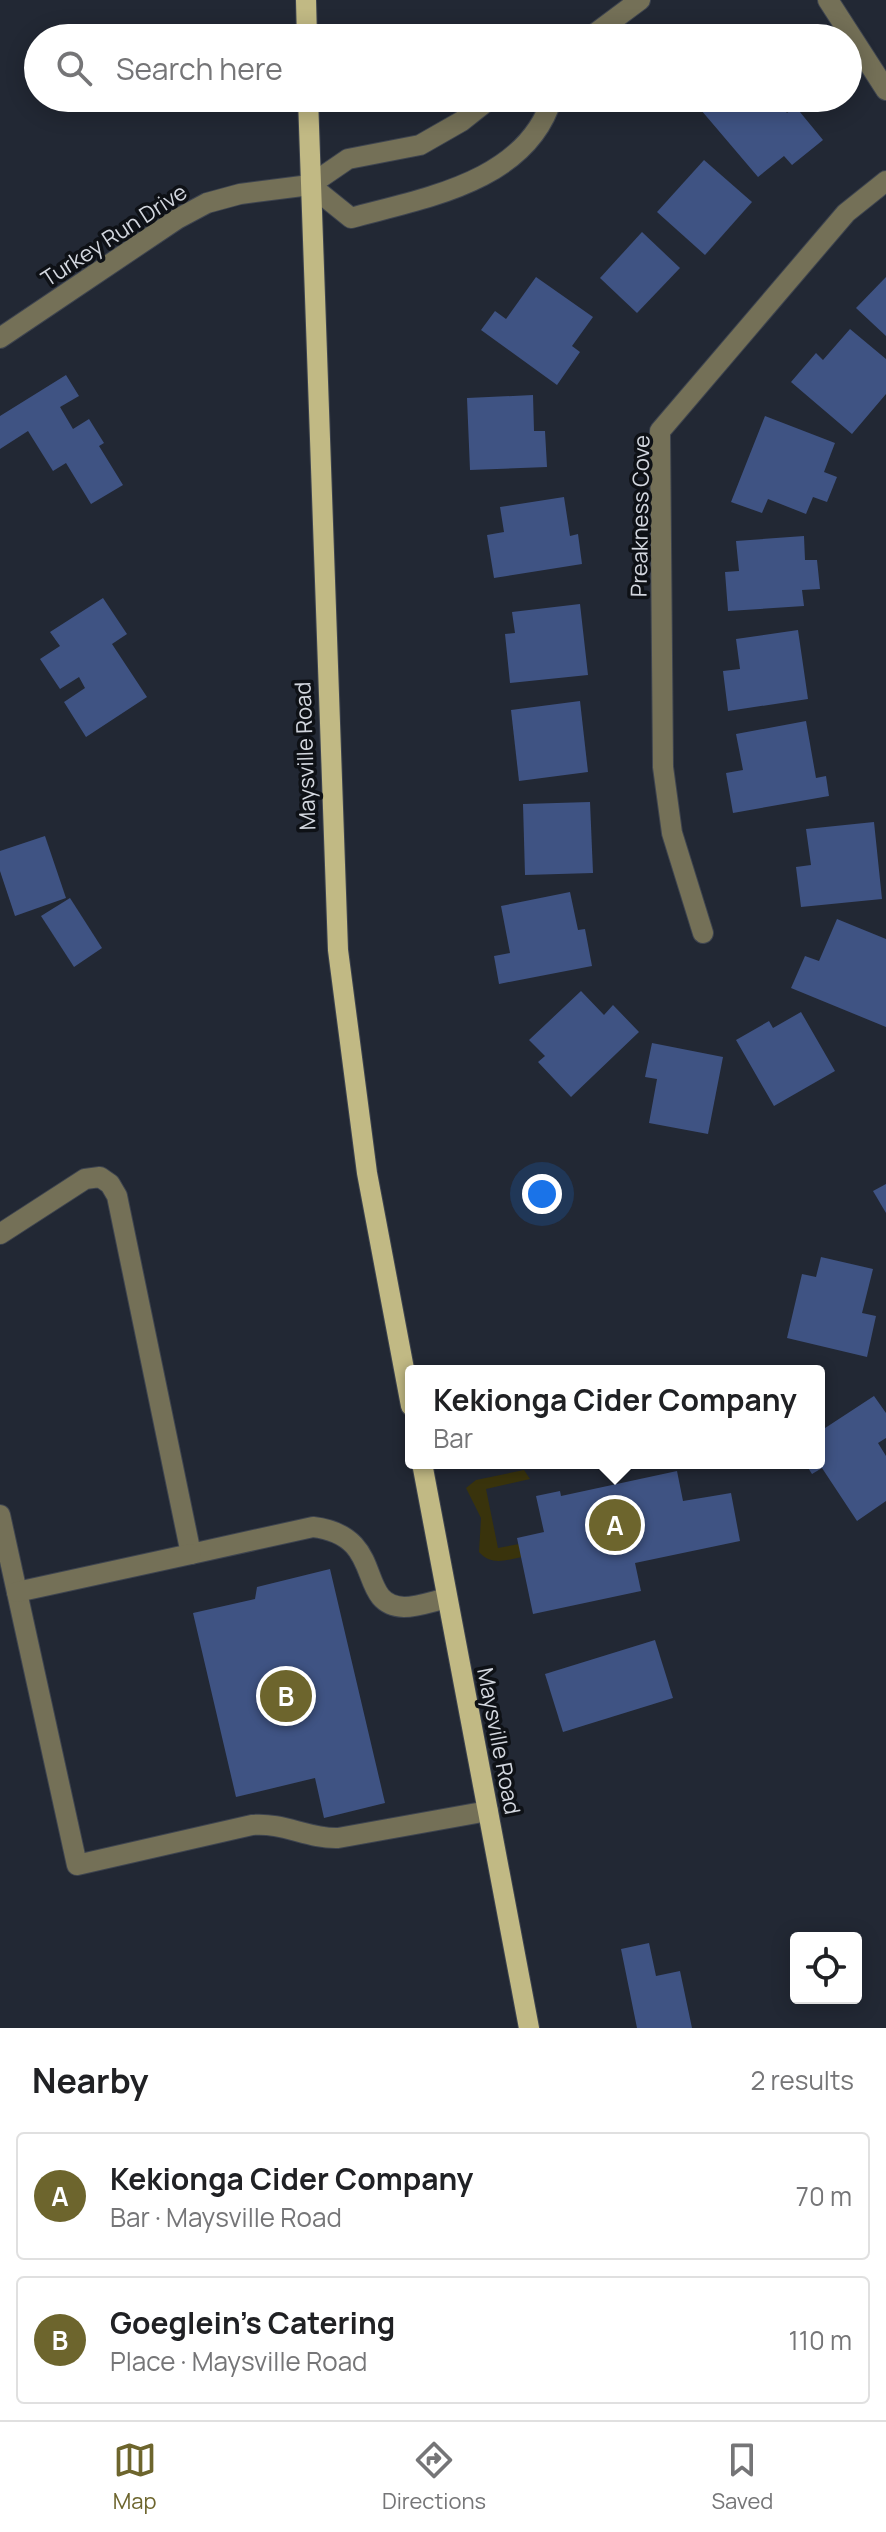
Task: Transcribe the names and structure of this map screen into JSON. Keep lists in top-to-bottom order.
{
  "streets": {
    "main road": ["Maysville Road"],
    "street": ["Turkey Run Drive", "Preakness Cove"]
  },
  "crossings": [
    ["Turkey Run Drive", "Maysville Road"]
  ],
  "page": {
    "search": "Search here",
    "popup": ["Kekionga Cider Company", "Bar"],
    "pins": ["A", "B"],
    "heading": ["Nearby", "2 results"],
    "list": [
      {
        "mark": "A",
        "name": "Kekionga Cider Company",
        "note": "Bar · Maysville Road",
        "value": "70 m"
      },
      {
        "mark": "B",
        "name": "Goeglein's Catering",
        "note": "Place · Maysville Road",
        "value": "110 m"
      }
    ],
    "nav": ["Map", "Directions", "Saved"]
  }
}
